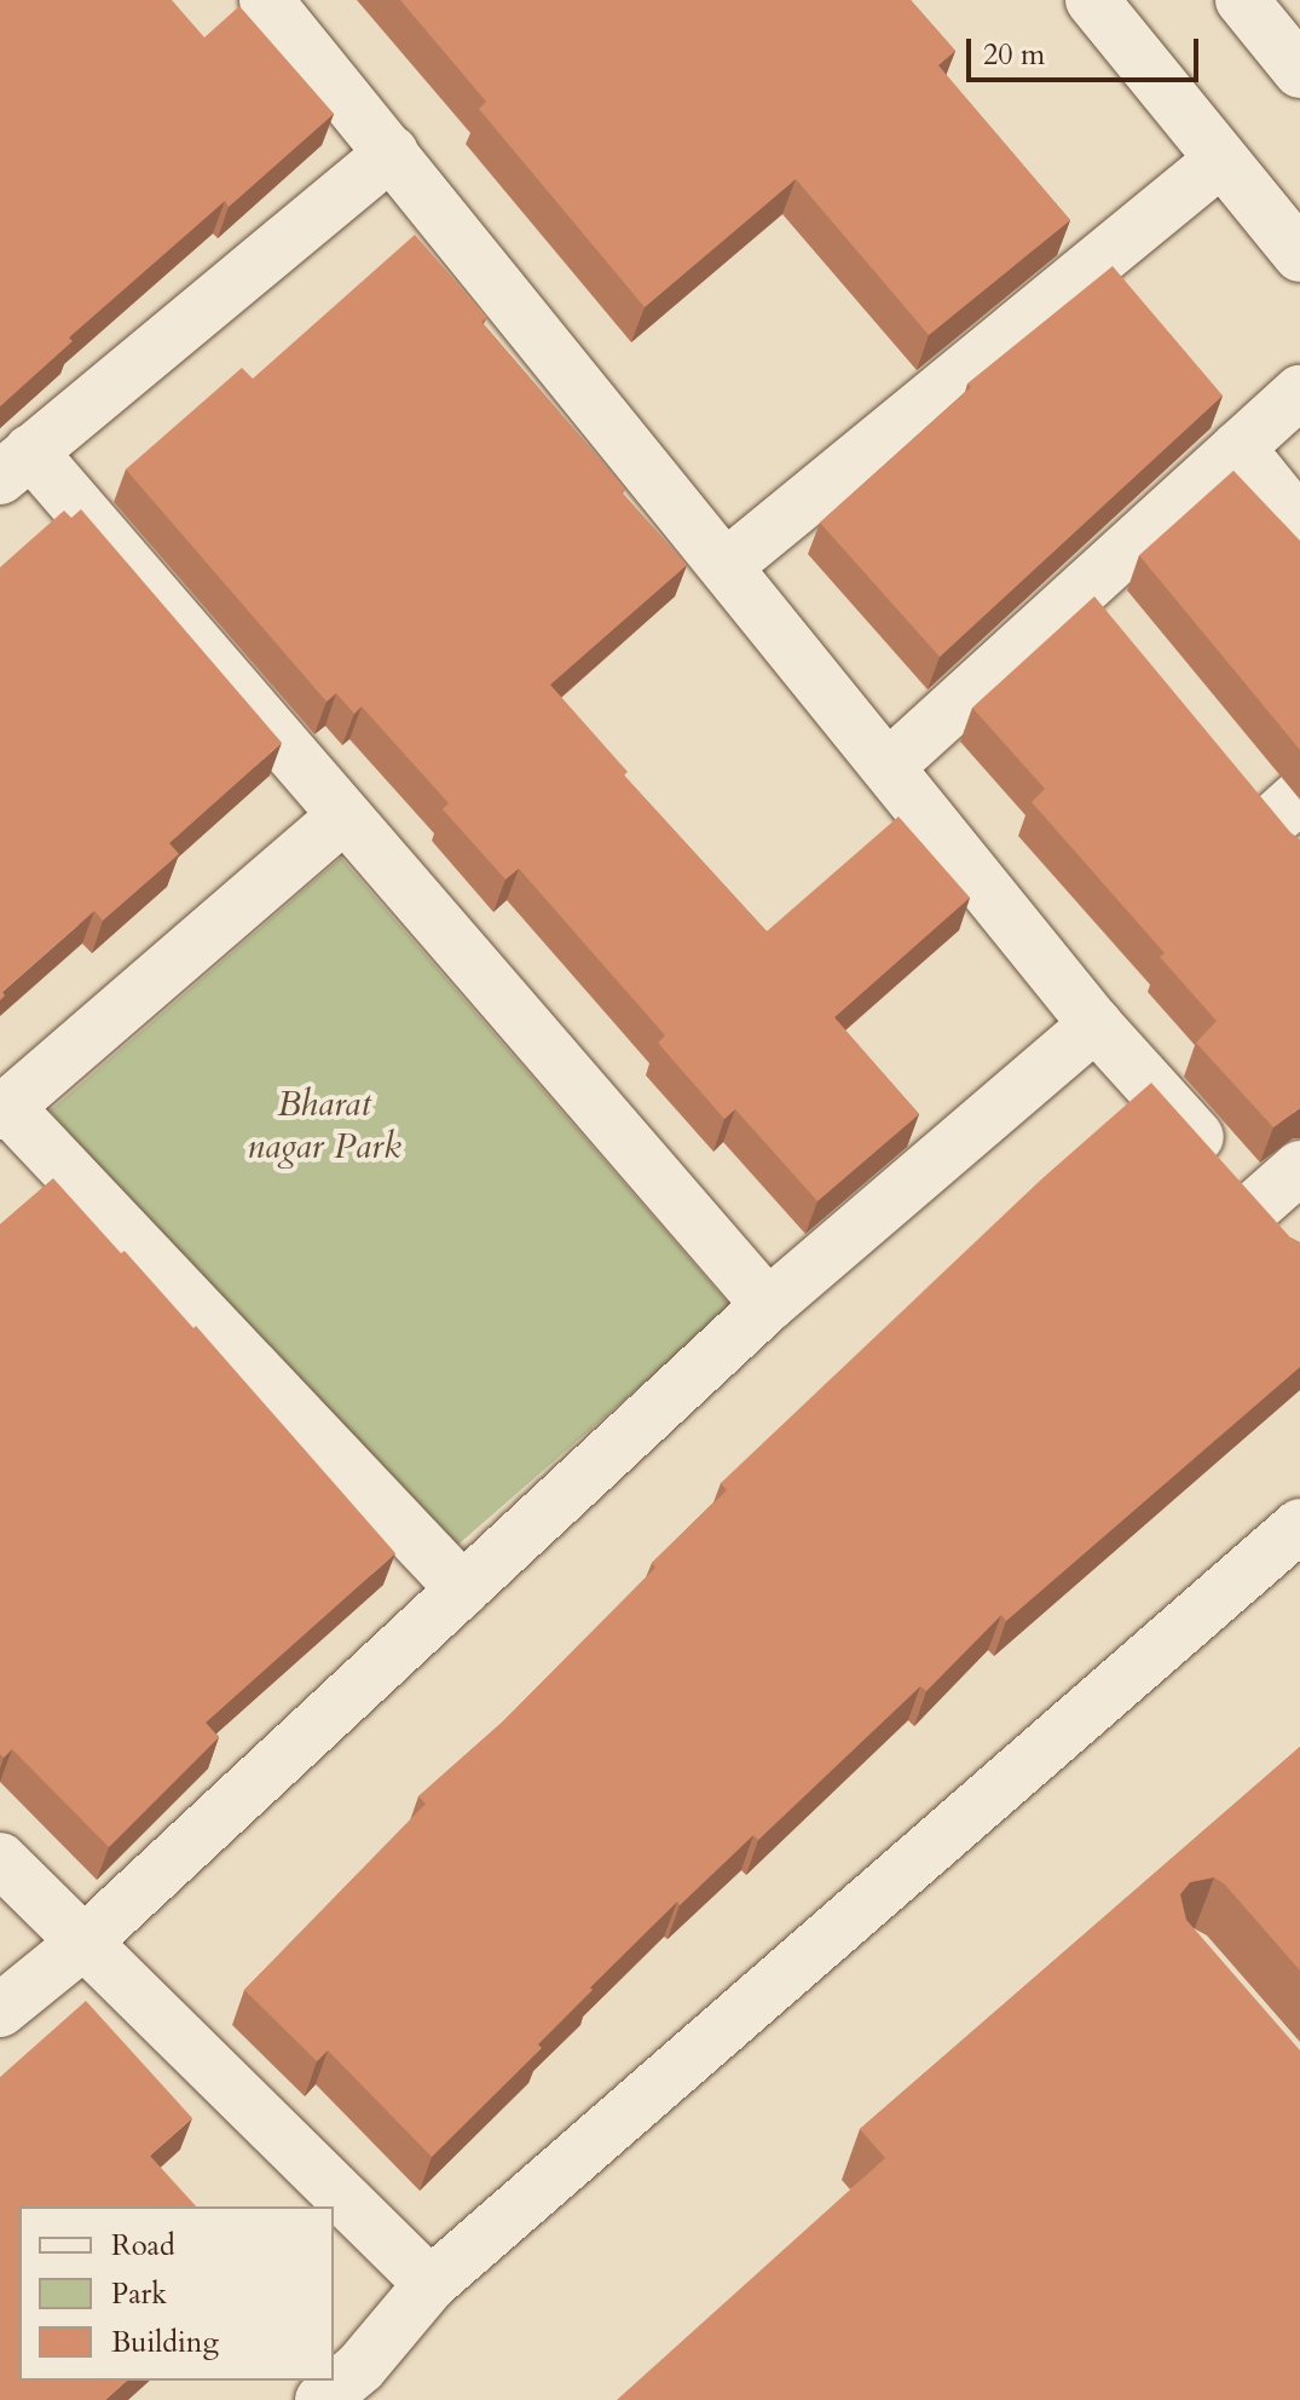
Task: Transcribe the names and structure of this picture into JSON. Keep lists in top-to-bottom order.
{
  "parks": ["Bharat nagar Park"],
  "legend": ["Road", "Park", "Building"],
  "scale_bar": "20 m"
}
